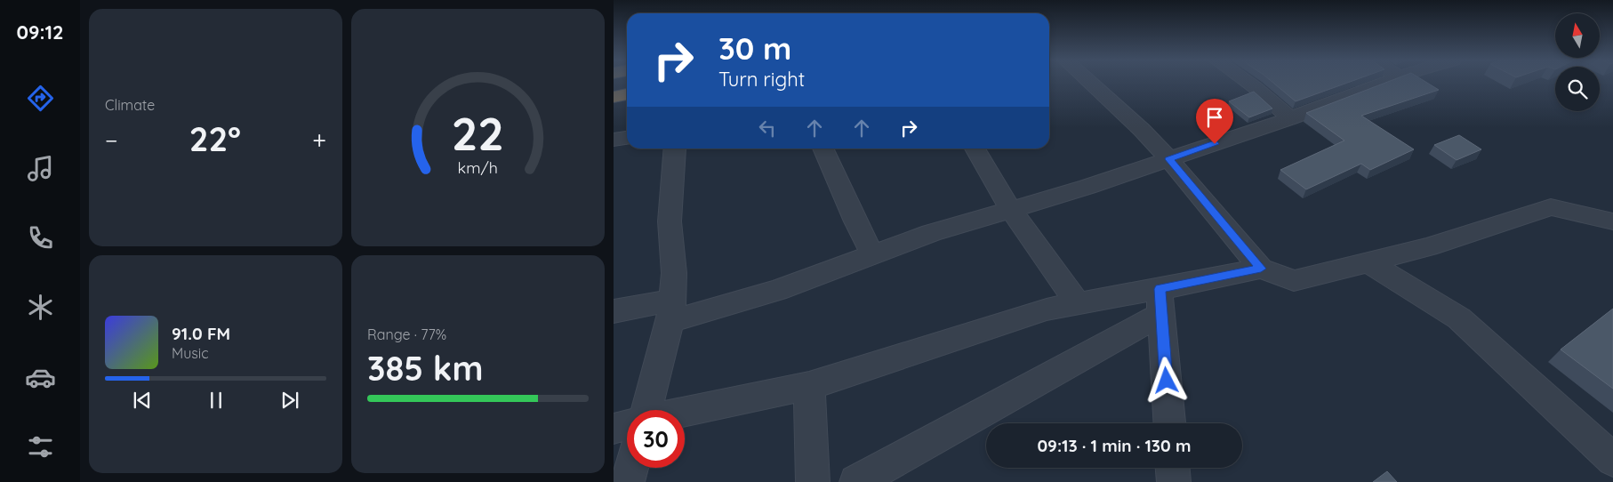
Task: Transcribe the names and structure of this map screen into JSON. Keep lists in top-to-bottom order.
{
  "north": "top",
  "page": {
    "tabs": "09:12",
    "tile": [
      "Climate",
      ["Range · 77%", "385 km"]
    ],
    "turn": ["30 m", "Turn right"],
    "heat": ["−", "22°", "+"],
    "song": ["91.0 FM", "Music"],
    "limit": "30",
    "trip": "09:13 · 1 min · 130 m",
    "gauge": ["22", "km/h"]
  }
}
